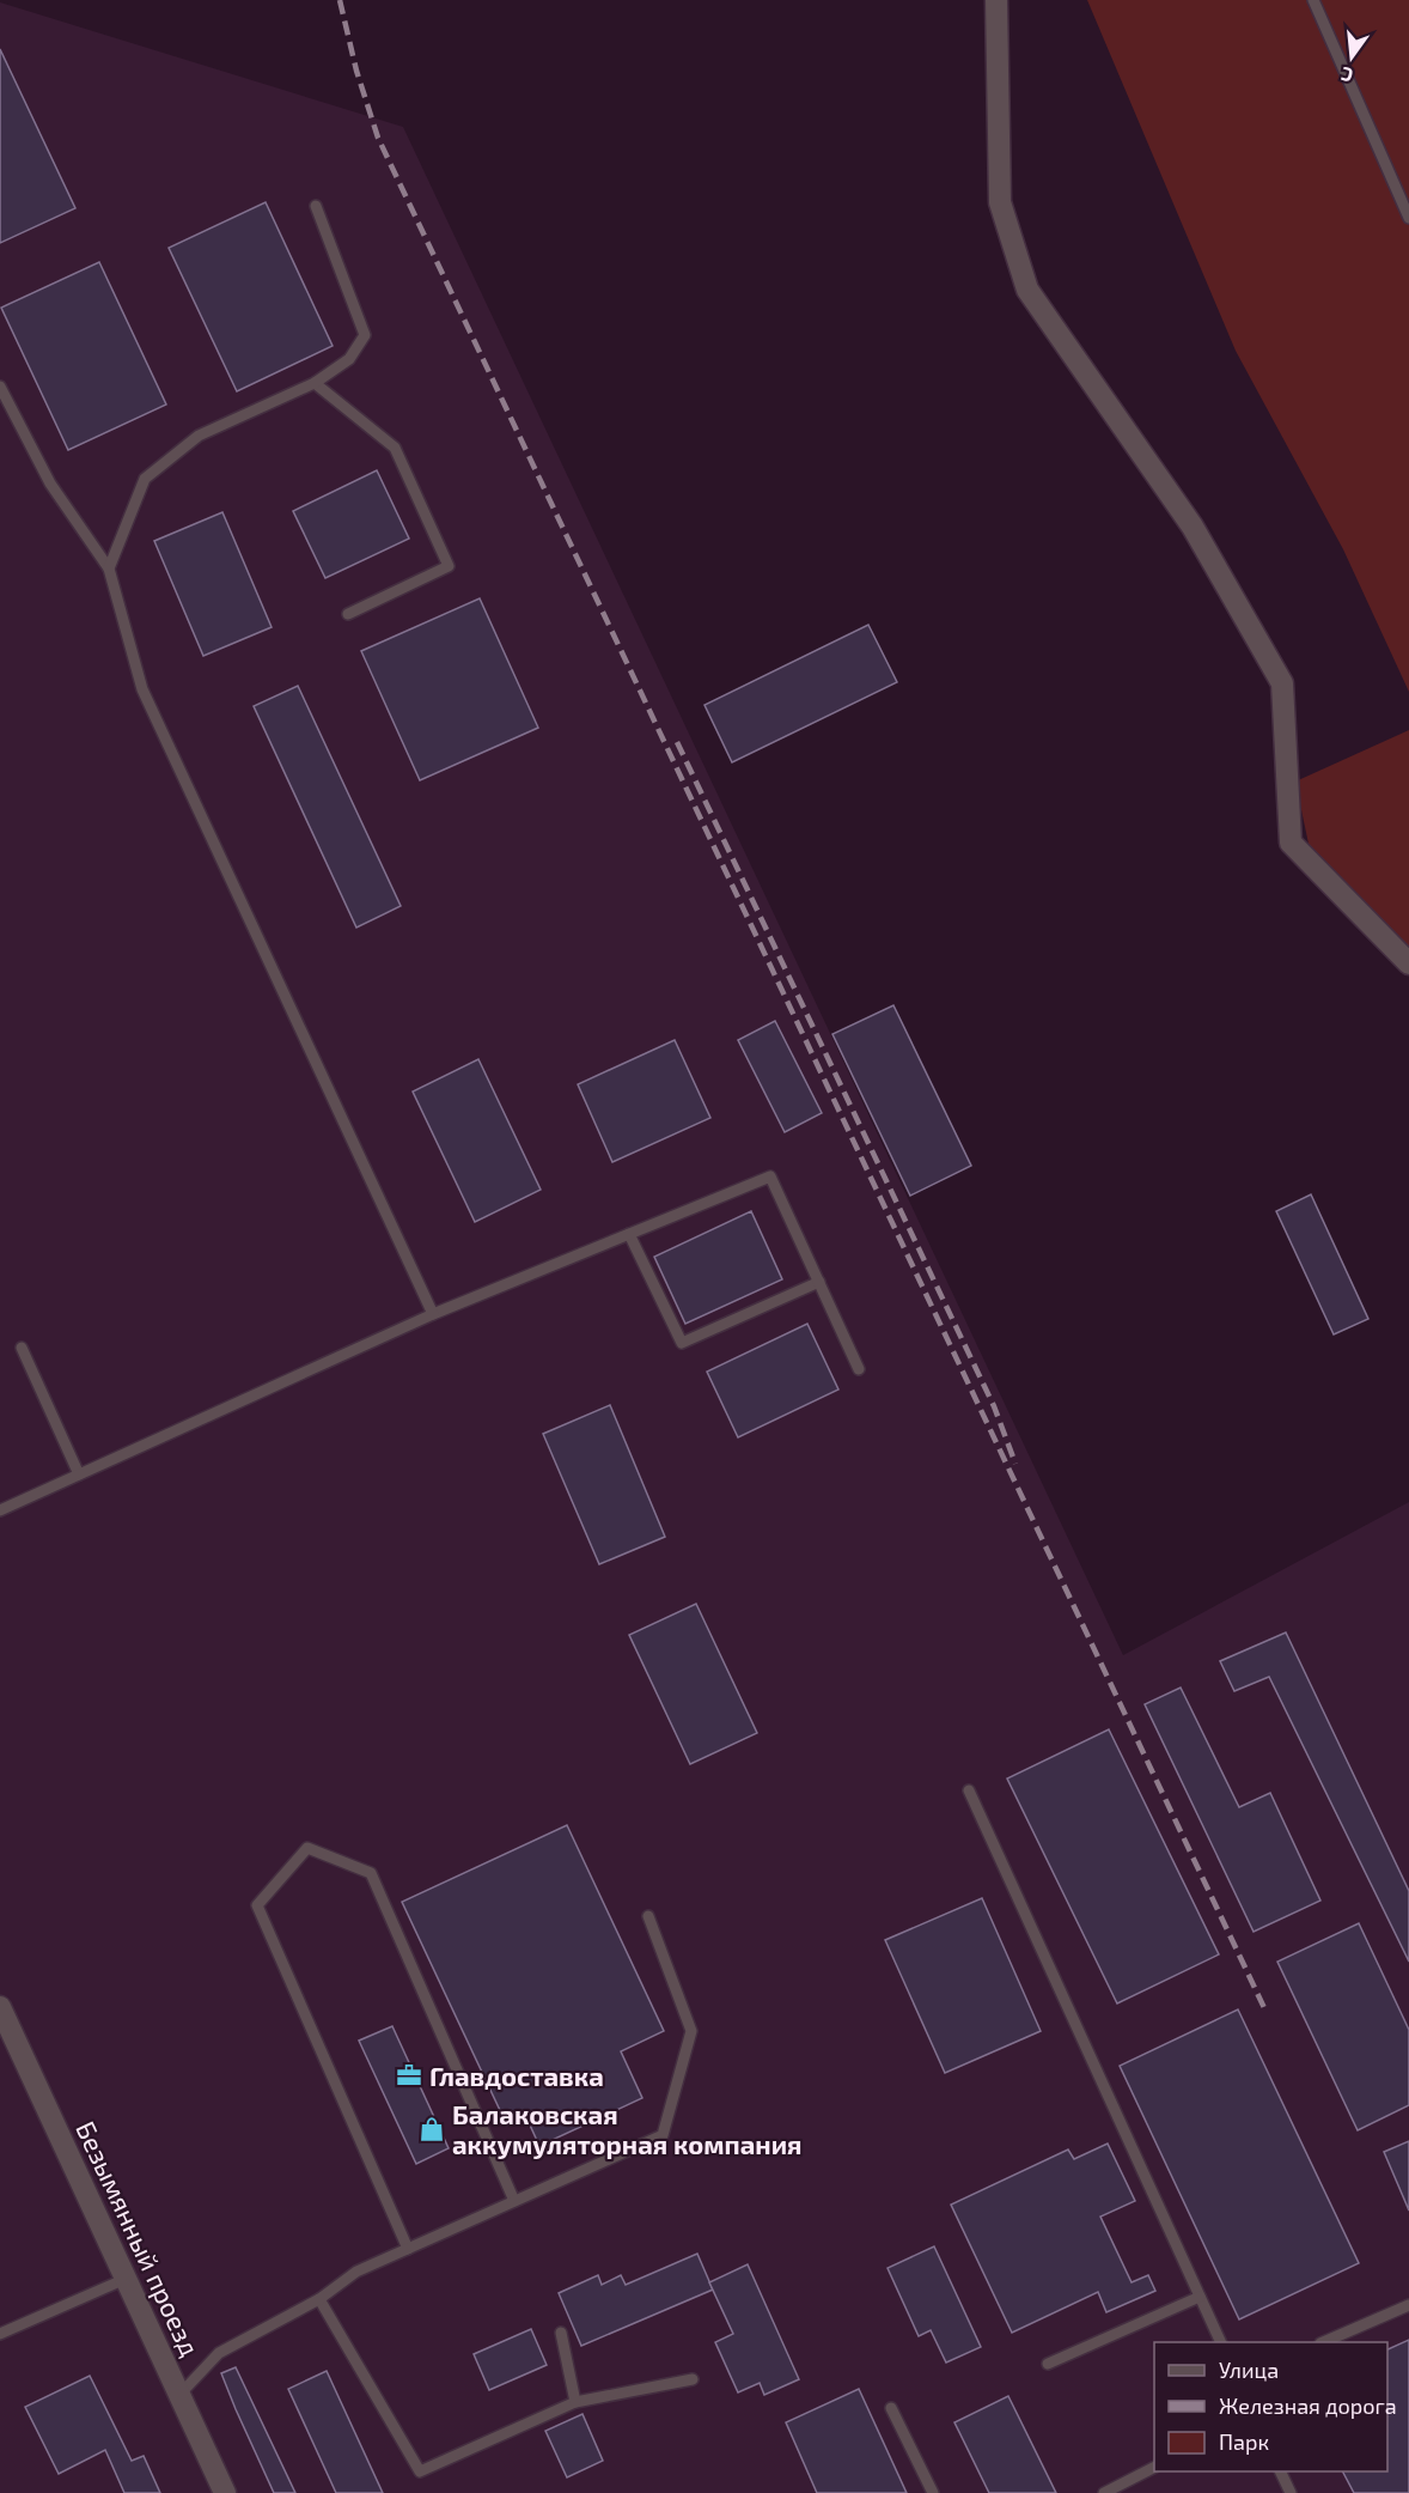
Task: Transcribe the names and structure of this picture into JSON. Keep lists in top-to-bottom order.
{
  "streets": {
    "street": ["Безымянный проезд"]
  },
  "places": {
    "office": ["Главдоставка"],
    "shop": ["Балаковская аккумуляторная компания"]
  },
  "legend": ["Улица", "Железная дорога", "Парк"],
  "north": "bottom"
}
